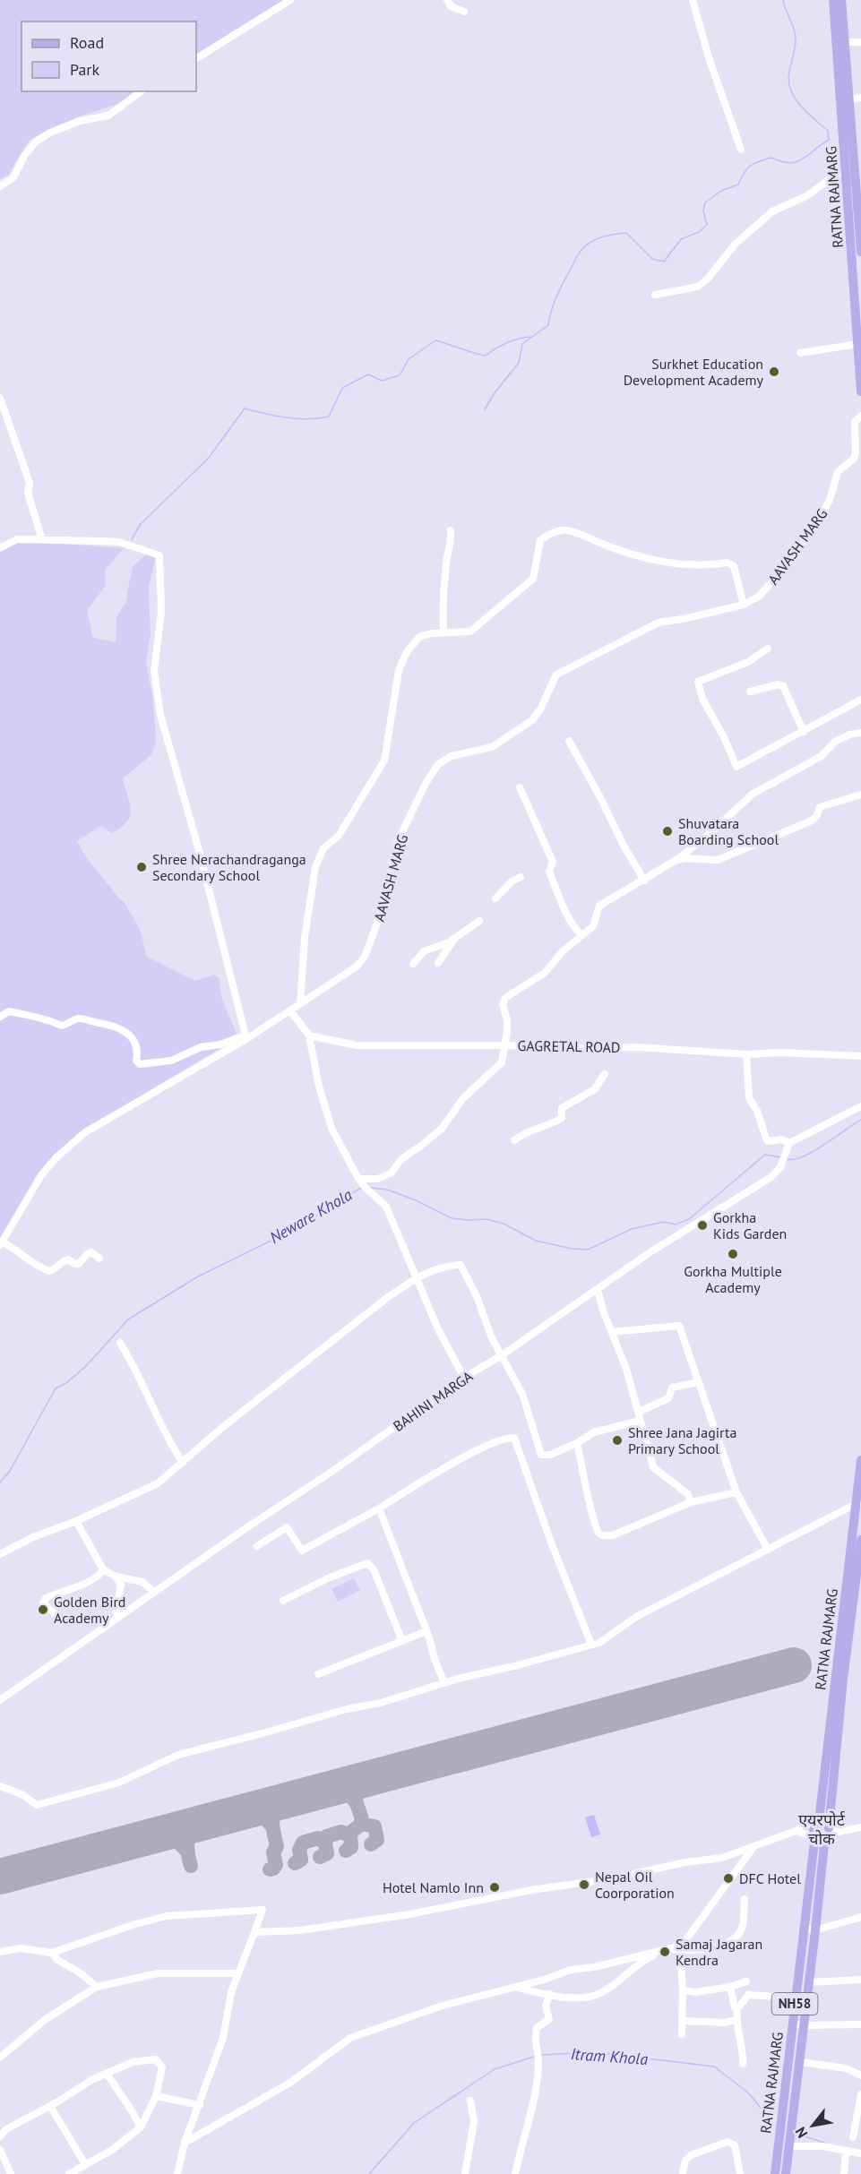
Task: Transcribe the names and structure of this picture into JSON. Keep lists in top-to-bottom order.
{
  "streets": {
    "main road": ["RATNA RAJMARG", "NH58"],
    "street": ["AAVASH MARG", "GAGRETAL ROAD", "BAHINI MARGA"]
  },
  "districts": ["एयरपोर्ट चोक"],
  "water": ["Neware Khola", "Itram Khola"],
  "places": [
    "Surkhet Education Development Academy",
    "Shuvatara Boarding School",
    "Shree Nerachandraganga Secondary School",
    "Gorkha Kids Garden",
    "Gorkha Multiple Academy",
    "Shree Jana Jagirta Primary School",
    "Golden Bird Academy",
    "DFC Hotel",
    "Nepal Oil Coorporation",
    "Hotel Namlo Inn",
    "Samaj Jagaran Kendra"
  ],
  "legend": ["Road", "Park"],
  "north": "bottom left"
}
